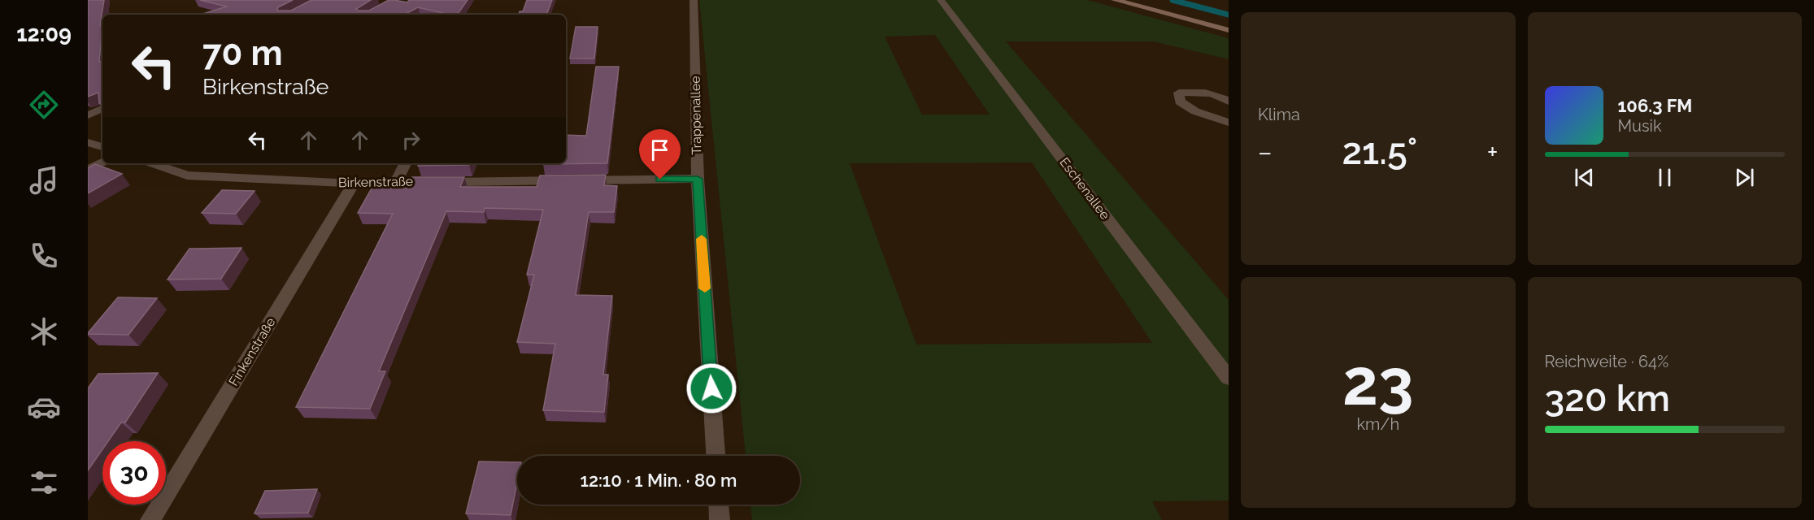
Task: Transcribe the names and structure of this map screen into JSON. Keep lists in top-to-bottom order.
{
  "streets": {
    "street": [
      "Trappenallee",
      "Birkenstraße",
      "Eschenallee",
      "Finkenstraße"
    ]
  },
  "crossings": [
    ["Trappenallee", "Birkenstraße"],
    ["Birkenstraße", "Finkenstraße"]
  ],
  "page": {
    "tabs": "12:09",
    "tile": [
      "Klima",
      ["23", "km/h"],
      ["Reichweite · 64%", "320 km"]
    ],
    "turn": ["70 m", "Birkenstraße"],
    "song": ["106.3 FM", "Musik"],
    "heat": ["−", "21.5°", "+"],
    "limit": "30",
    "trip": "12:10 · 1 Min. · 80 m"
  }
}
